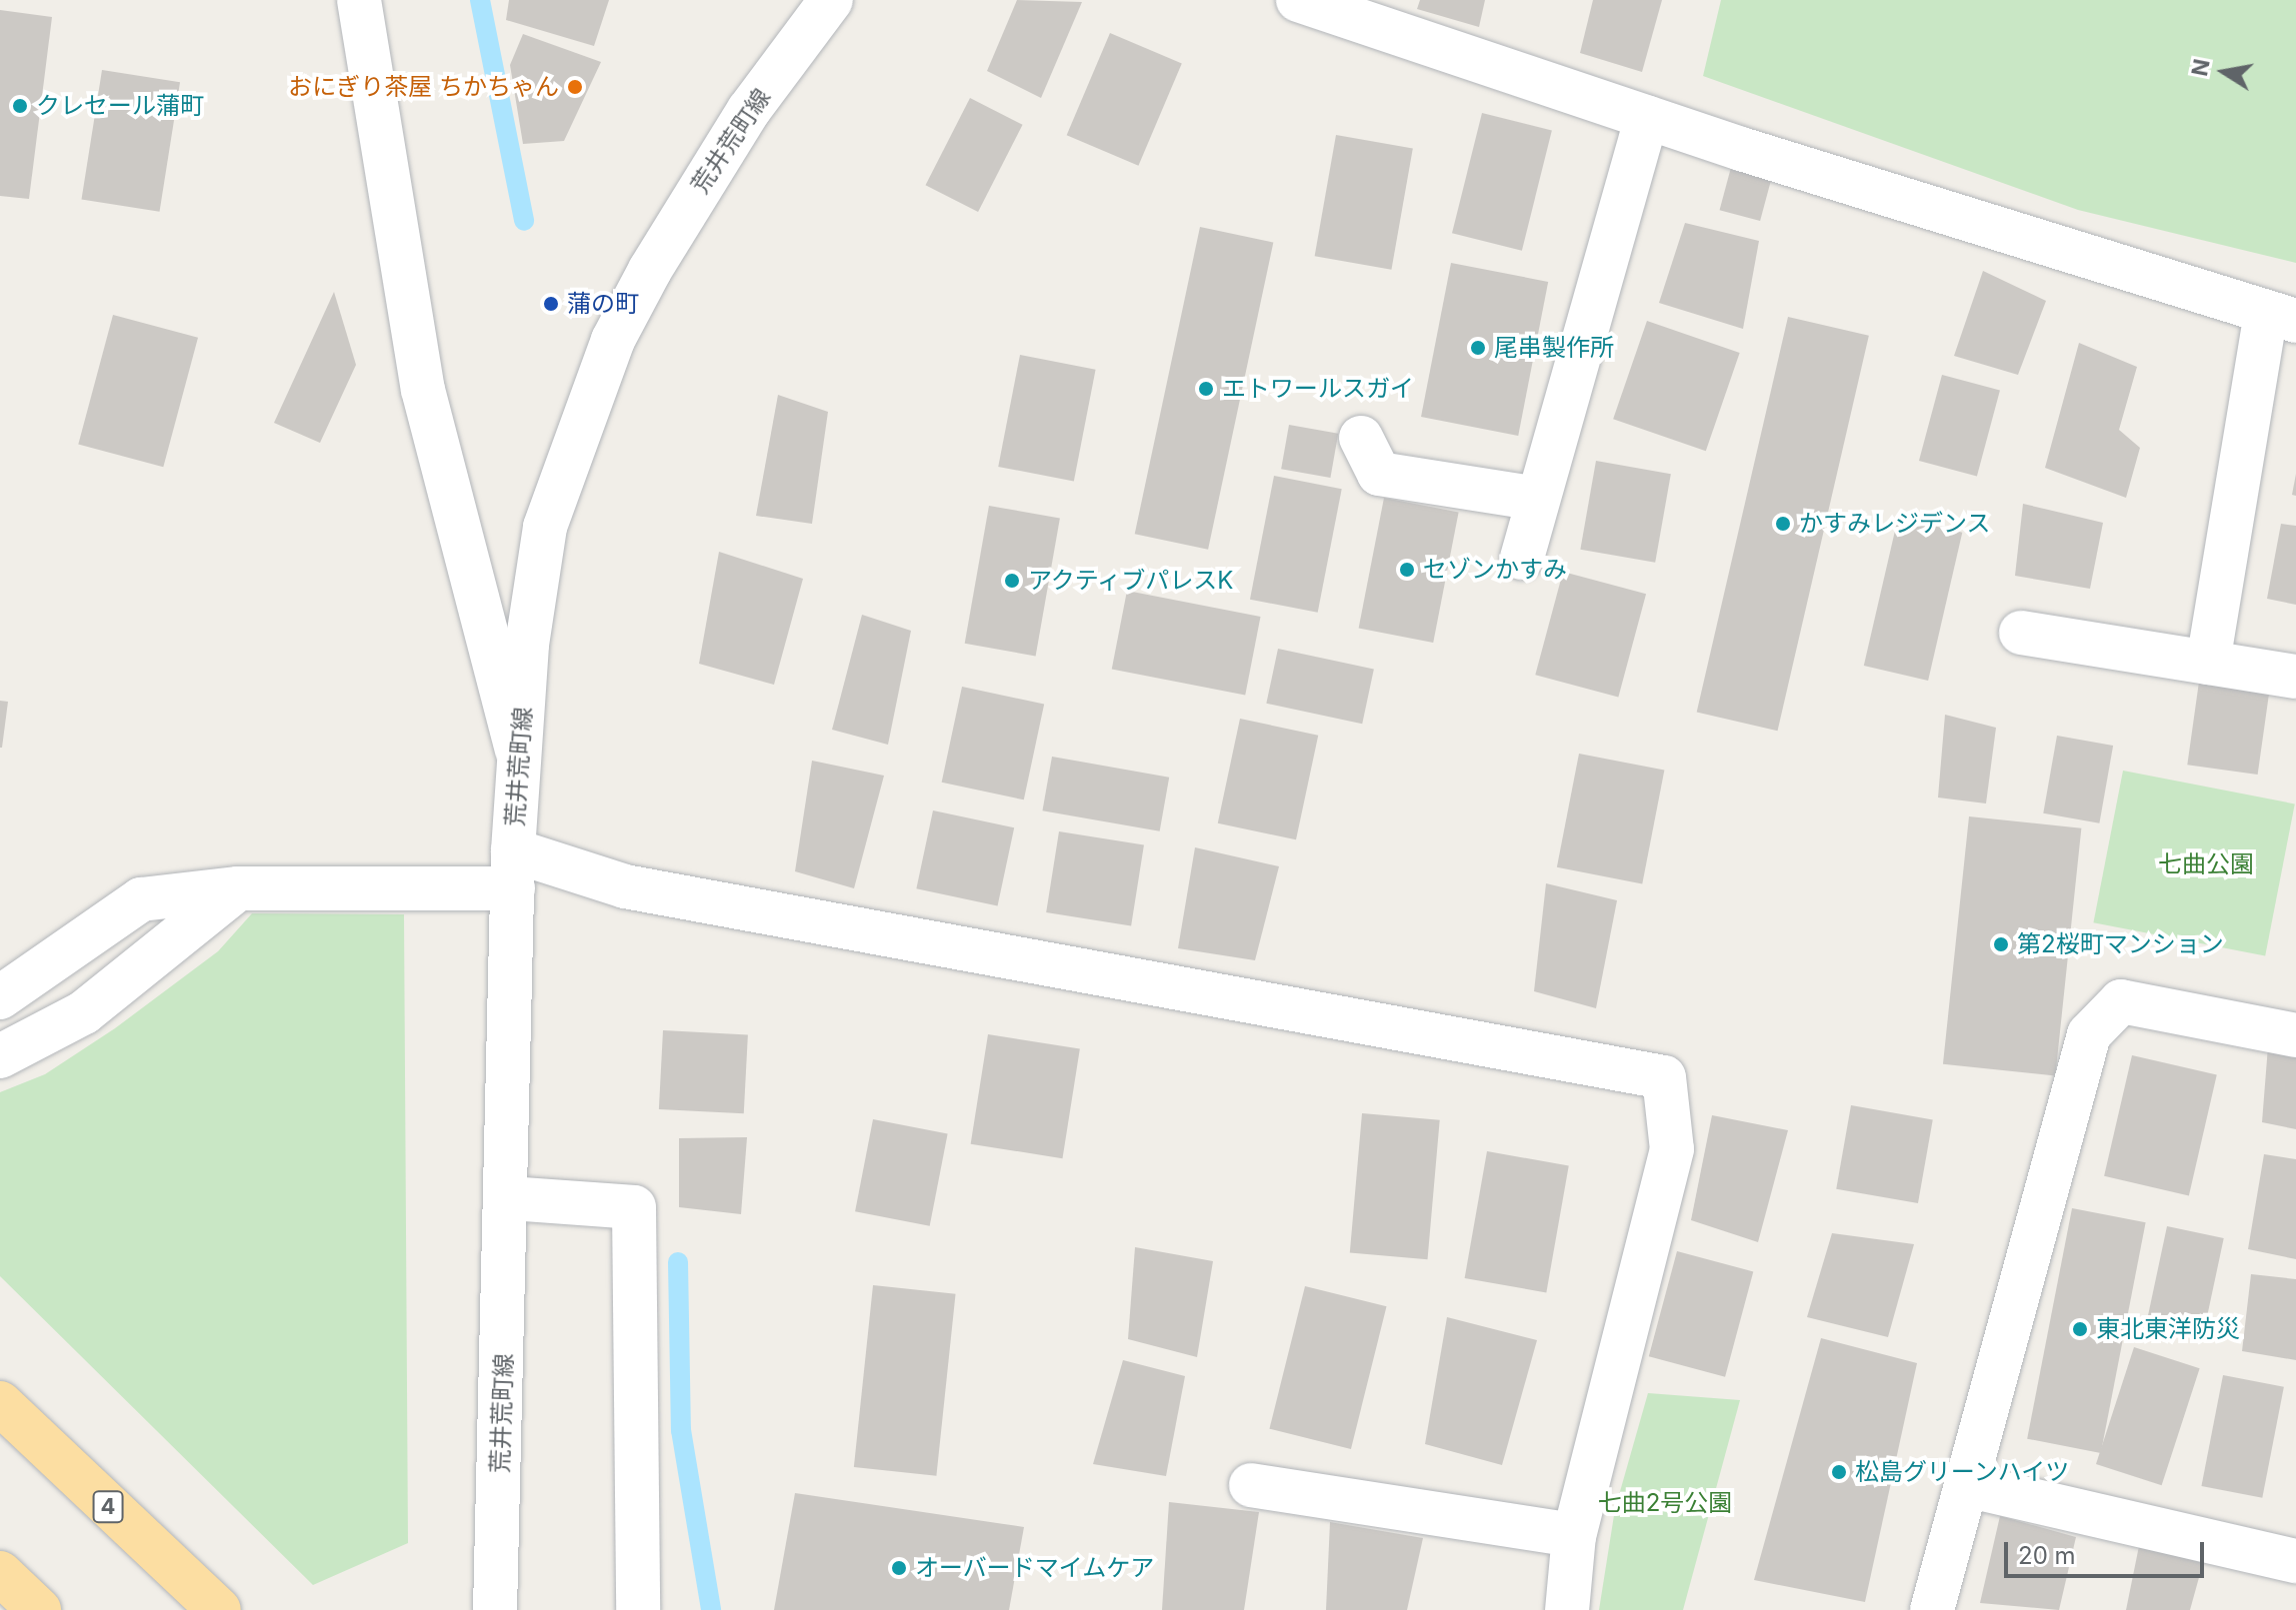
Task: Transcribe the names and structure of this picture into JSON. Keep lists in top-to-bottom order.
{
  "streets": {
    "highway": ["4"],
    "street": ["荒井荒町線"]
  },
  "parks": ["七曲公園", "七曲2号公園"],
  "places": [
    "おにぎり茶屋 ちかちゃん",
    "クレセール蒲町",
    "蒲の町",
    "尾串製作所",
    "エトワールスガイ",
    "かすみレジデンス",
    "セゾンかすみ",
    "アクティブパレスK",
    "第2桜町マンション",
    "東北東洋防災",
    "松島グリーンハイツ",
    "オーバードマイムケア"
  ],
  "scale_bar": "20 m",
  "north": "left"
}
